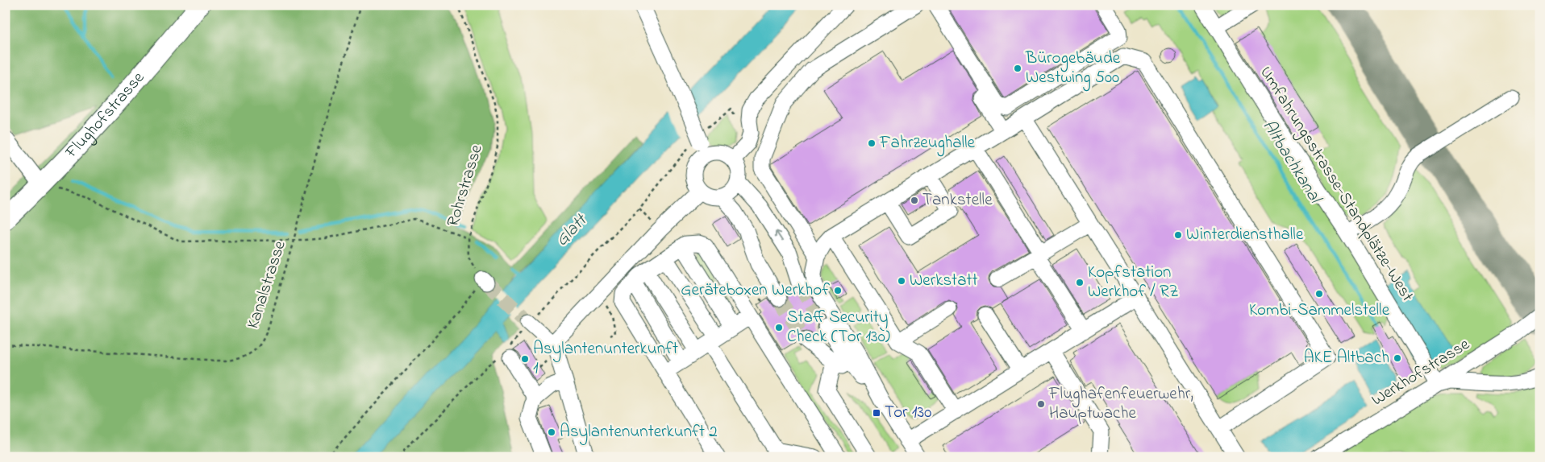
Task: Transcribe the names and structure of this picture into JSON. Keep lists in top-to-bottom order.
{
  "streets": {
    "main road": ["Flughofstrasse"],
    "street": ["Umfahrungsstrasse-Standplätze-West", "Werkhofstrasse"],
    "path": ["Rohrstrasse", "Kanalstrasse"]
  },
  "crossings": [
    ["Umfahrungsstrasse-Standplätze-West", "Werkhofstrasse"]
  ],
  "water": ["Altbachkanal", "Glatt"],
  "places": {
    "other": [
      "Bürogebäude Westwing 500",
      "Fahrzeughalle",
      "Tankstelle",
      "Winterdiensthalle",
      "Werkstatt",
      "Kopfstation Werkhof / RZ",
      "Geräteboxen Werkhof",
      "Kombi-Sammelstelle",
      "Staff Security Check (Tor 130)",
      "AKE Altbach",
      "Asylantenunterkunft 1",
      "Flughafenfeuerwehr, Hauptwache",
      "Asylantenunterkunft 2"
    ],
    "transit": ["Tor 130"]
  }
}
